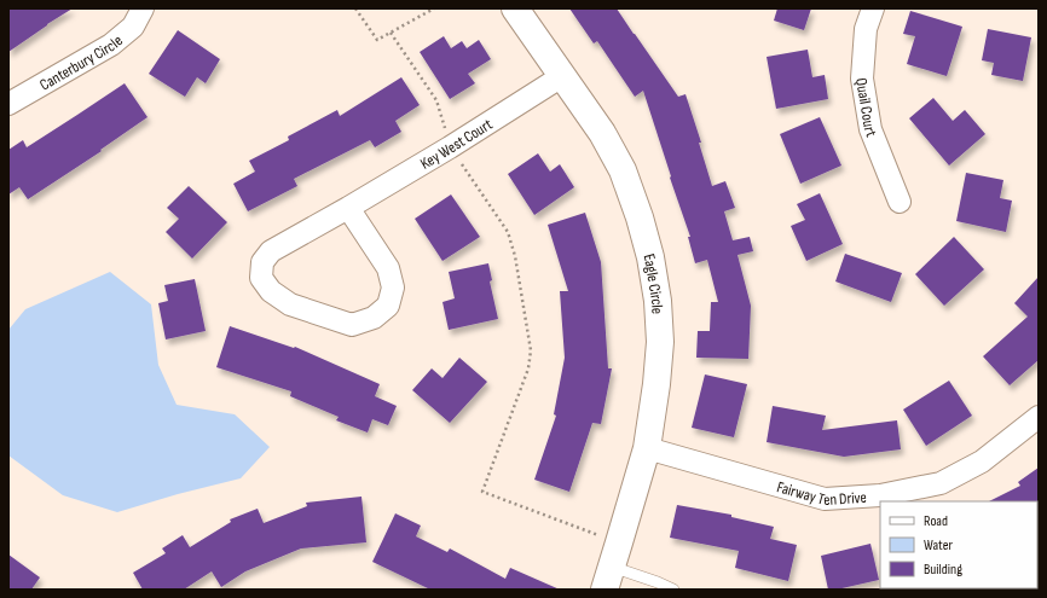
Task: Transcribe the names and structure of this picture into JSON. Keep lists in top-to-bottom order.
{
  "streets": {
    "street": [
      "Canterbury Circle",
      "Quail Court",
      "Key West Court",
      "Eagle Circle",
      "Fairway Ten Drive"
    ]
  },
  "crossings": [
    ["Key West Court", "Eagle Circle"],
    ["Eagle Circle", "Fairway Ten Drive"]
  ],
  "legend": ["Road", "Water", "Building"]
}
